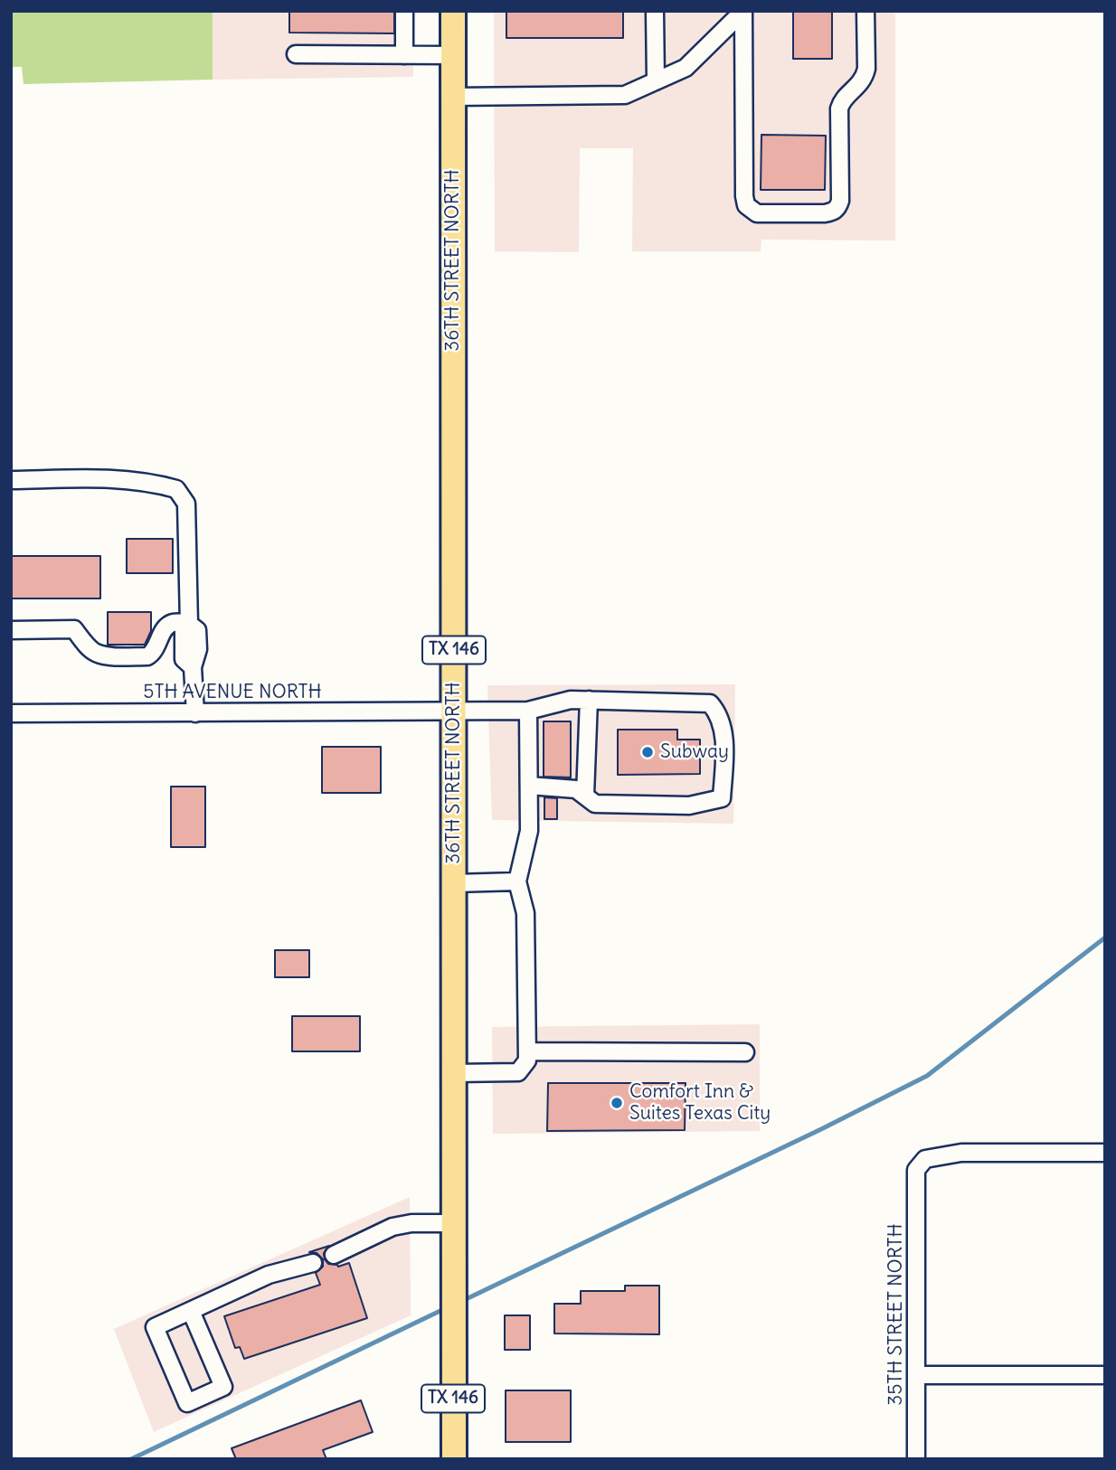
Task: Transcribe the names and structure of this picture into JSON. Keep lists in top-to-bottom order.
{
  "streets": {
    "highway": ["36TH STREET NORTH", "TX 146"],
    "street": ["5TH AVENUE NORTH", "35TH STREET NORTH"]
  },
  "crossings": [
    ["36TH STREET NORTH", "5TH AVENUE NORTH"]
  ],
  "places": ["Subway", "Comfort Inn & Suites Texas City"]
}
